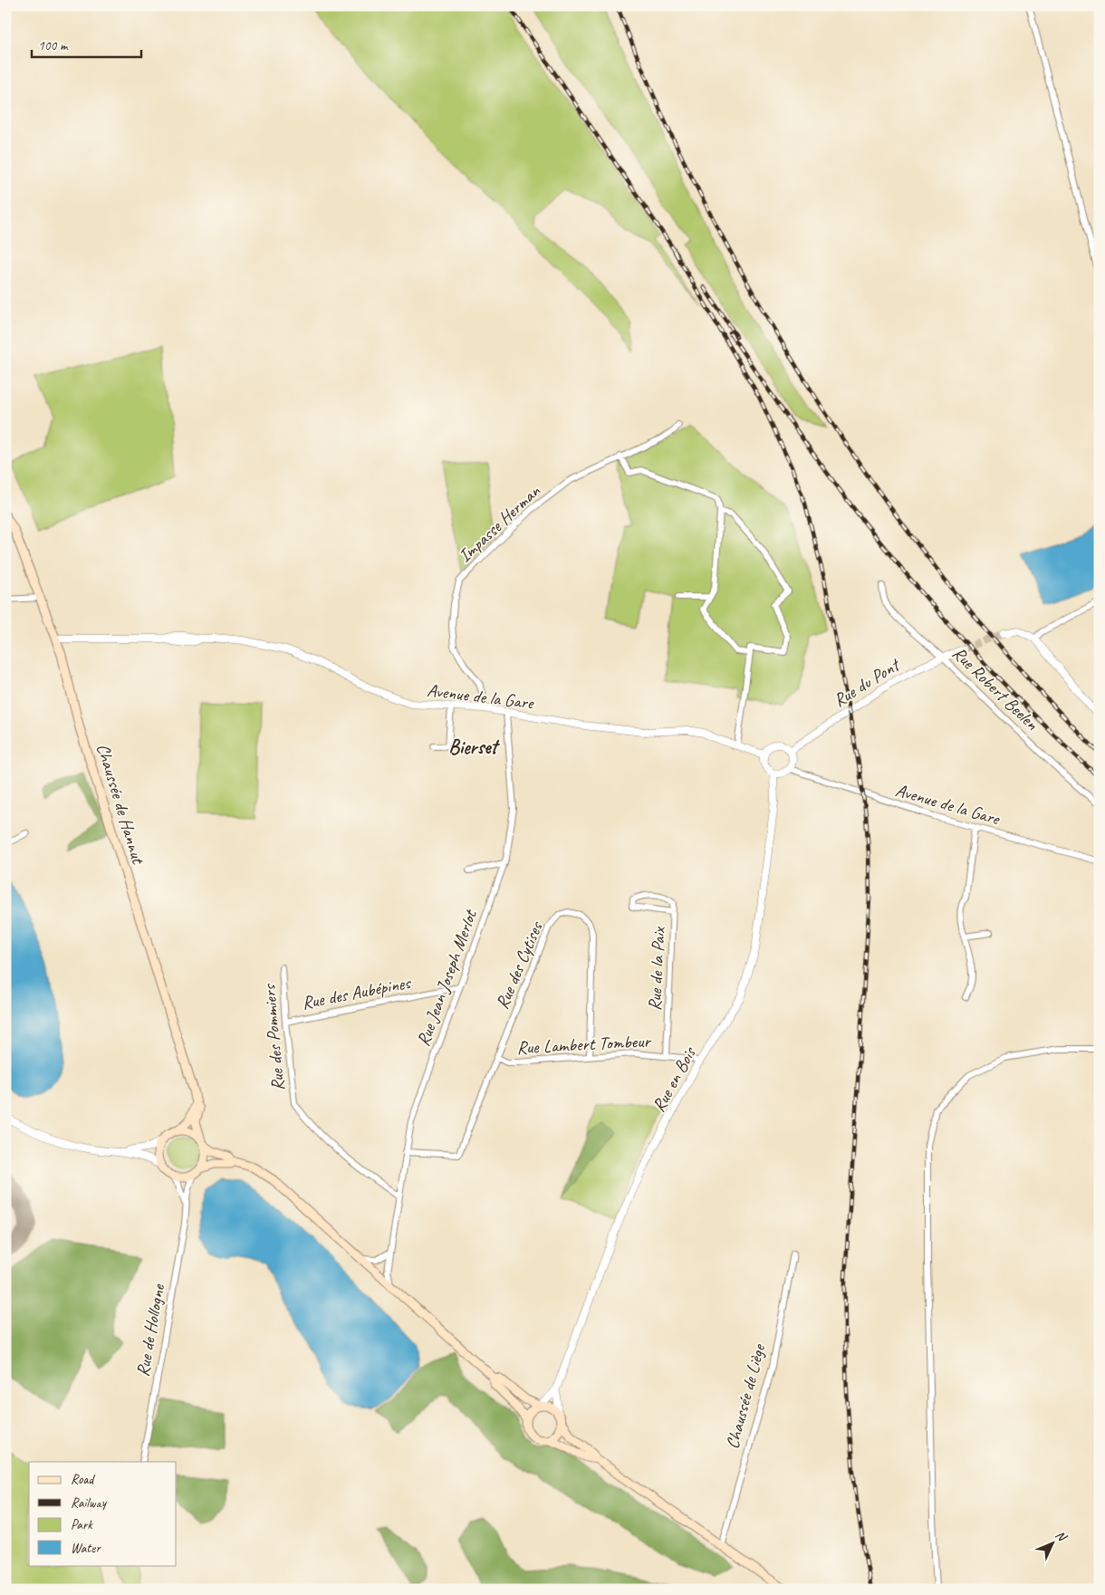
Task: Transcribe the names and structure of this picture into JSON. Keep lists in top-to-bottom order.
{
  "streets": {
    "main road": ["Chaussée de Hannut"],
    "street": [
      "Impasse Herman",
      "Rue du Pont",
      "Rue Robert Beelen",
      "Avenue de la Gare",
      "Rue des Cytises",
      "Rue de la Paix",
      "Rue Jean Joseph Merlot",
      "Rue des Aubépines",
      "Rue des Pommiers",
      "Rue Lambert Tombeur",
      "Rue en Bois",
      "Rue de Hollogne",
      "Chaussée de Liège"
    ]
  },
  "crossings": [
    ["Impasse Herman", "Avenue de la Gare"],
    ["Rue du Pont", "Rue Robert Beelen"],
    ["Rue du Pont", "Avenue de la Gare"],
    ["Rue du Pont", "Rue en Bois"],
    ["Avenue de la Gare", "Chaussée de Hannut"],
    ["Avenue de la Gare", "Rue Jean Joseph Merlot"],
    ["Avenue de la Gare", "Rue en Bois"],
    ["Chaussée de Hannut", "Rue de Hollogne"],
    ["Rue des Cytises", "Rue Lambert Tombeur"],
    ["Rue de la Paix", "Rue Lambert Tombeur"],
    ["Rue Jean Joseph Merlot", "Rue des Aubépines"],
    ["Rue Jean Joseph Merlot", "Rue des Pommiers"],
    ["Rue des Aubépines", "Rue des Pommiers"],
    ["Rue Lambert Tombeur", "Rue en Bois"]
  ],
  "districts": ["Bierset"],
  "legend": [
    "Road",
    "Railway",
    "Park",
    "Water"
  ],
  "scale_bar": "100 m",
  "north": "top right"
}
